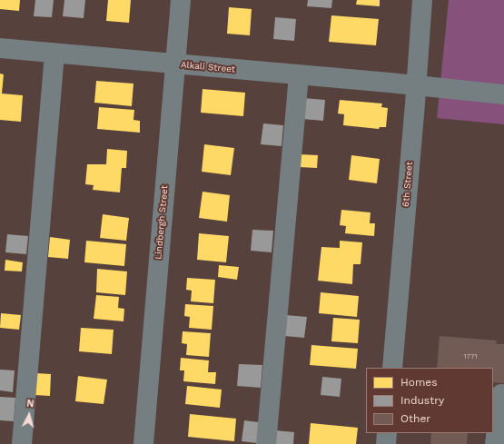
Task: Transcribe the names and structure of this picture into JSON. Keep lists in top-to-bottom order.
{
  "streets": {
    "street": ["Alkali Street", "6th Street", "Lindbergh Street"]
  },
  "crossings": [
    ["Alkali Street", "6th Street"],
    ["Alkali Street", "Lindbergh Street"]
  ],
  "house_numbers": ["1771"],
  "legend": ["Homes", "Industry", "Other"],
  "north": "top"
}
